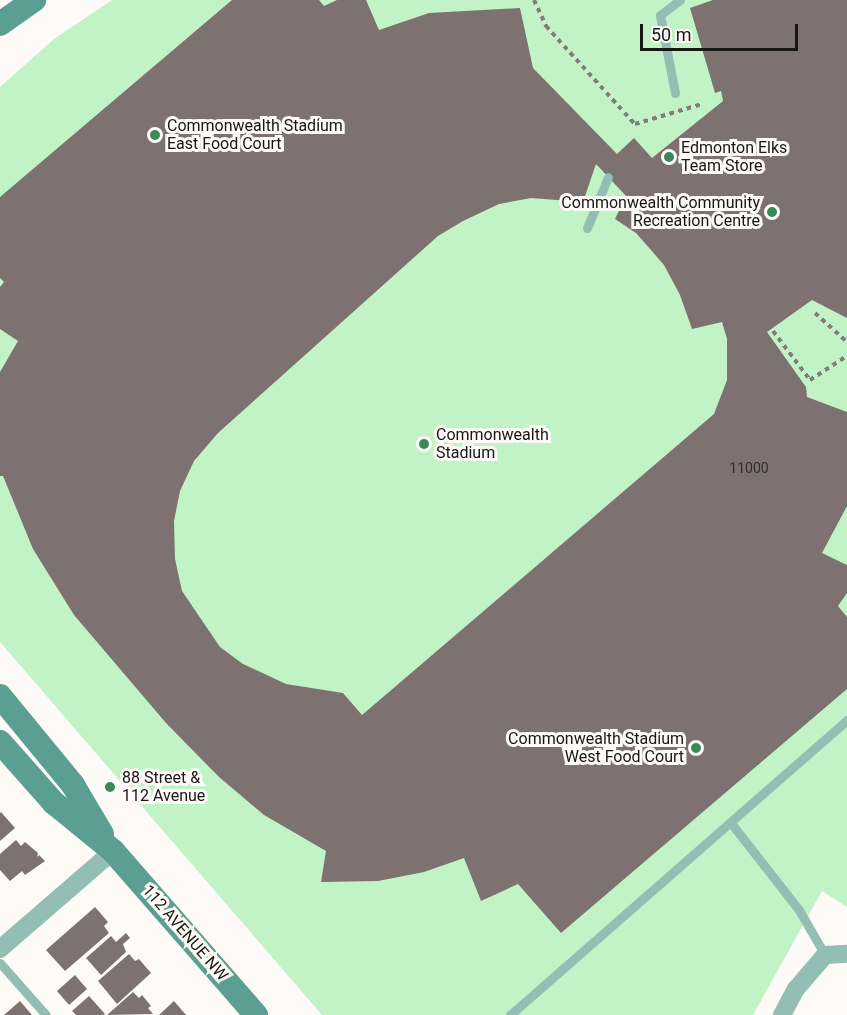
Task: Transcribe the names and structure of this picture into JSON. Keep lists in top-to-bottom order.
{
  "streets": {
    "main road": ["112 AVENUE NW"]
  },
  "places": [
    "Commonwealth Stadium East Food Court",
    "Edmonton Elks Team Store",
    "Commonwealth Community Recreation Centre",
    "Commonwealth Stadium",
    "Commonwealth Stadium West Food Court",
    "88 Street & 112 Avenue"
  ],
  "house_numbers": ["11000"],
  "scale_bar": "50 m"
}
